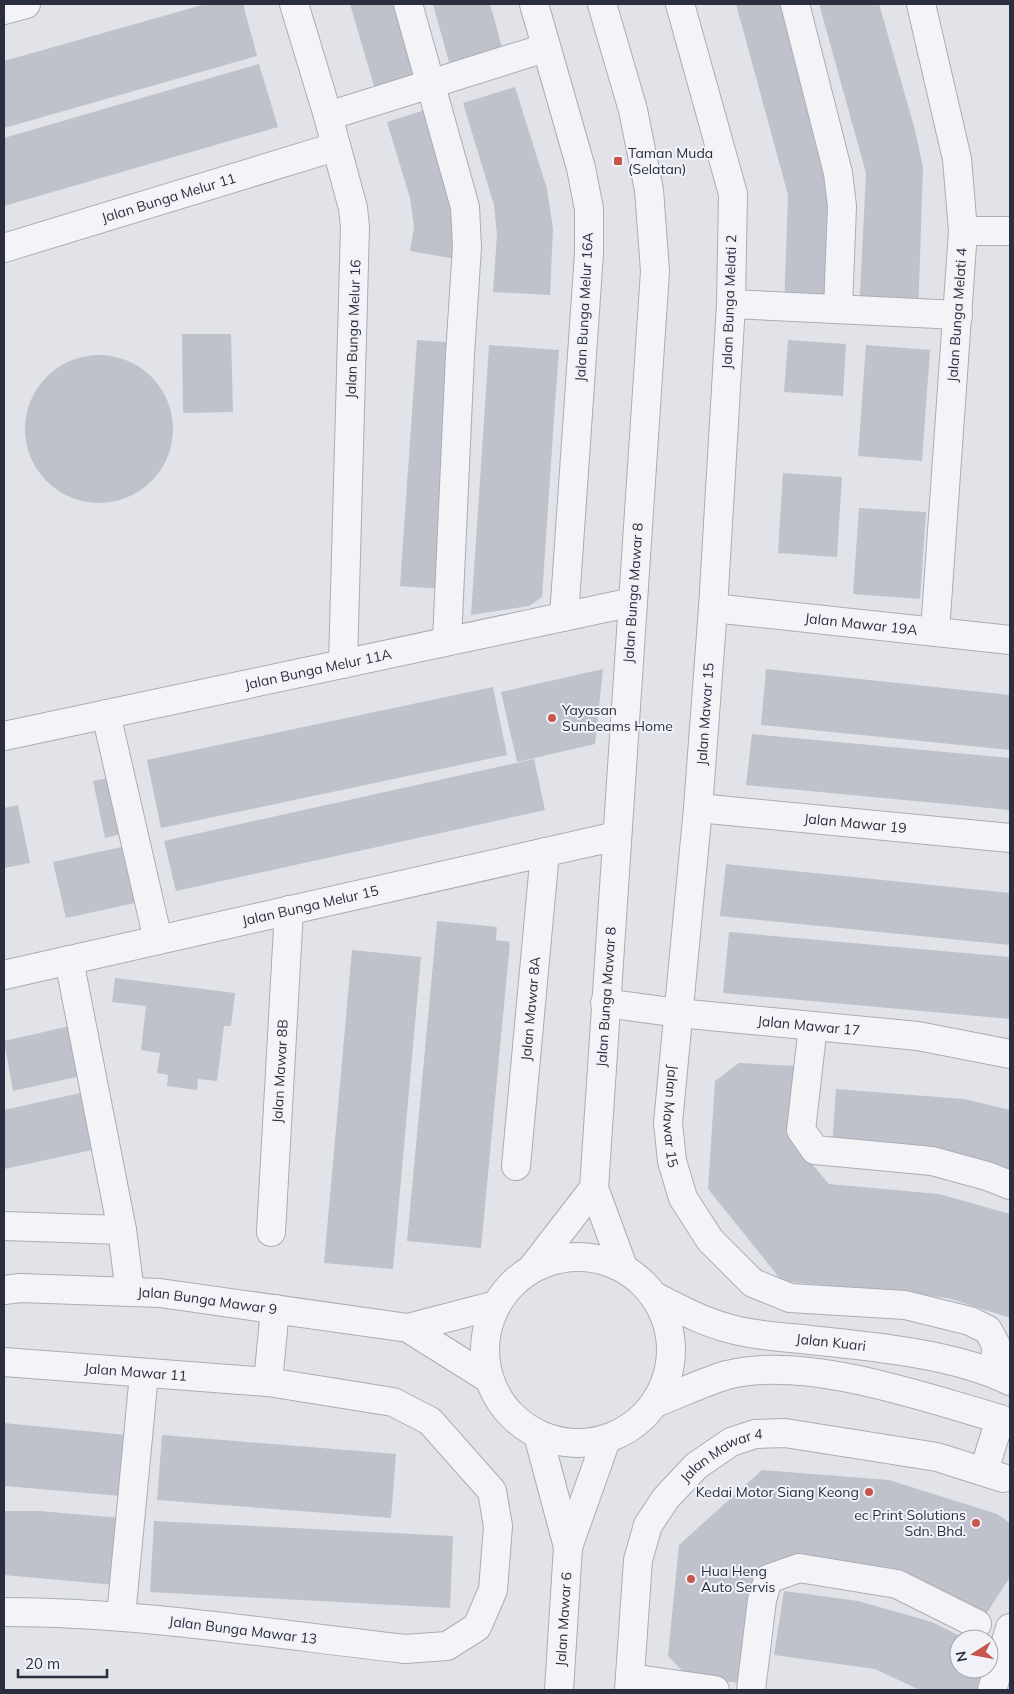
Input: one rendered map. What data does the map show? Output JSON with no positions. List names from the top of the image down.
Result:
{
  "streets": {
    "street": [
      "Jalan Bunga Melur 11",
      "Jalan Bunga Melati 2",
      "Jalan Bunga Melur 16A",
      "Jalan Bunga Melati 4",
      "Jalan Bunga Melur 16",
      "Jalan Bunga Mawar 8",
      "Jalan Mawar 19A",
      "Jalan Bunga Melur 11A",
      "Jalan Mawar 15",
      "Jalan Mawar 19",
      "Jalan Bunga Melur 15",
      "Jalan Mawar 8A",
      "Jalan Mawar 17",
      "Jalan Mawar 8B",
      "Jalan Bunga Mawar 9",
      "Jalan Kuari",
      "Jalan Mawar 11",
      "Jalan Mawar 4",
      "Jalan Mawar 6",
      "Jalan Bunga Mawar 13"
    ]
  },
  "crossings": [
    ["Jalan Bunga Melur 11", "Jalan Bunga Melur 16"],
    ["Jalan Bunga Melati 2", "Jalan Mawar 19A"],
    ["Jalan Bunga Melati 2", "Jalan Mawar 15"],
    ["Jalan Bunga Melur 16A", "Jalan Bunga Melur 11A"],
    ["Jalan Bunga Melati 4", "Jalan Mawar 19A"],
    ["Jalan Bunga Melur 16", "Jalan Bunga Melur 11A"],
    ["Jalan Bunga Mawar 8", "Jalan Bunga Melur 11A"],
    ["Jalan Bunga Mawar 8", "Jalan Bunga Melur 15"],
    ["Jalan Bunga Mawar 8", "Jalan Mawar 17"],
    ["Jalan Mawar 19A", "Jalan Mawar 15"],
    ["Jalan Mawar 15", "Jalan Mawar 19"],
    ["Jalan Mawar 15", "Jalan Mawar 17"],
    ["Jalan Mawar 15", "Jalan Kuari"],
    ["Jalan Bunga Melur 15", "Jalan Mawar 8A"],
    ["Jalan Bunga Melur 15", "Jalan Mawar 8B"],
    ["Jalan Mawar 11", "Jalan Bunga Mawar 13"]
  ],
  "places": {
    "transit": ["Taman Muda (Selatan)"],
    "other": [
      "Yayasan Sunbeams Home",
      "Kedai Motor Siang Keong",
      "ec Print Solutions Sdn. Bhd.",
      "Hua Heng Auto Servis"
    ]
  },
  "scale_bar": "20 m",
  "north": "left"
}
